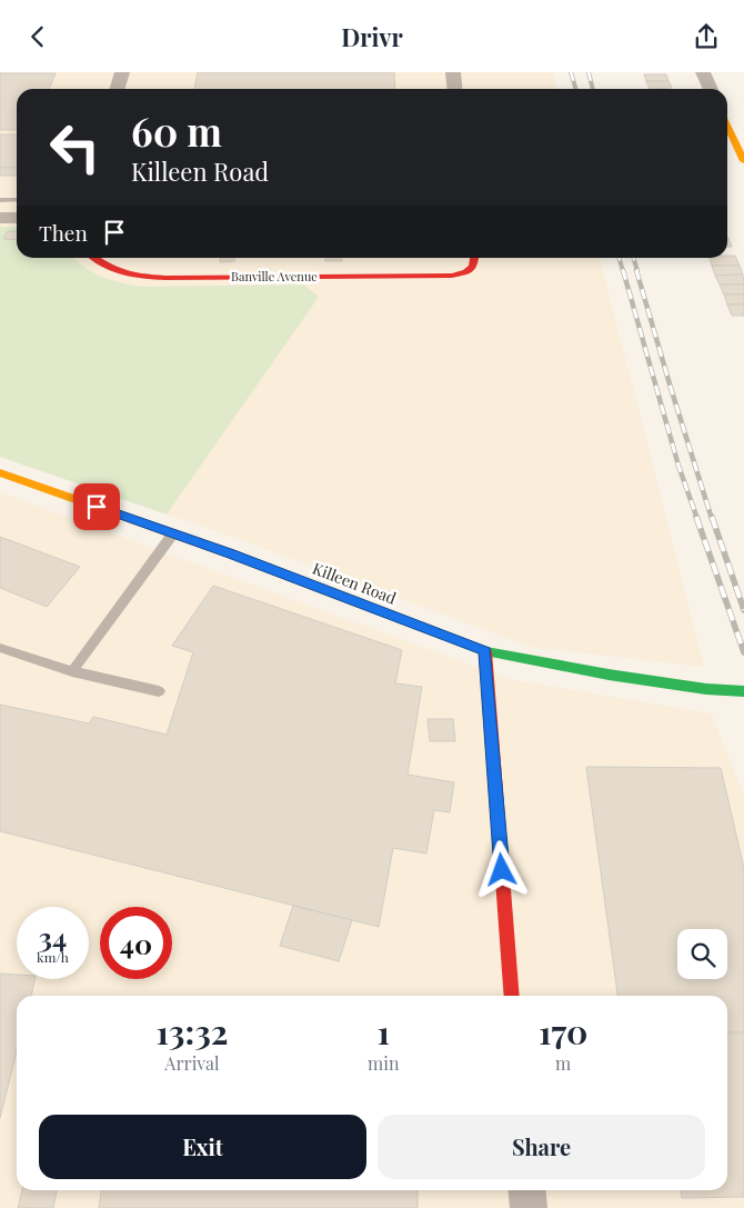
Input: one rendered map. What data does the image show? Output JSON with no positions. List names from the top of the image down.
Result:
{
  "streets": {
    "street": ["Banville Avenue", "Killeen Road"]
  },
  "page": {
    "header": "Drivr",
    "turn": ["60 m", "Killeen Road"],
    "then": "Then",
    "speed": "34 km/h",
    "limit": "40",
    "eta": [
      "13:32",
      "Arrival",
      "1",
      "min",
      "170",
      "m"
    ],
    "buttons": ["Exit", "Share"]
  }
}
